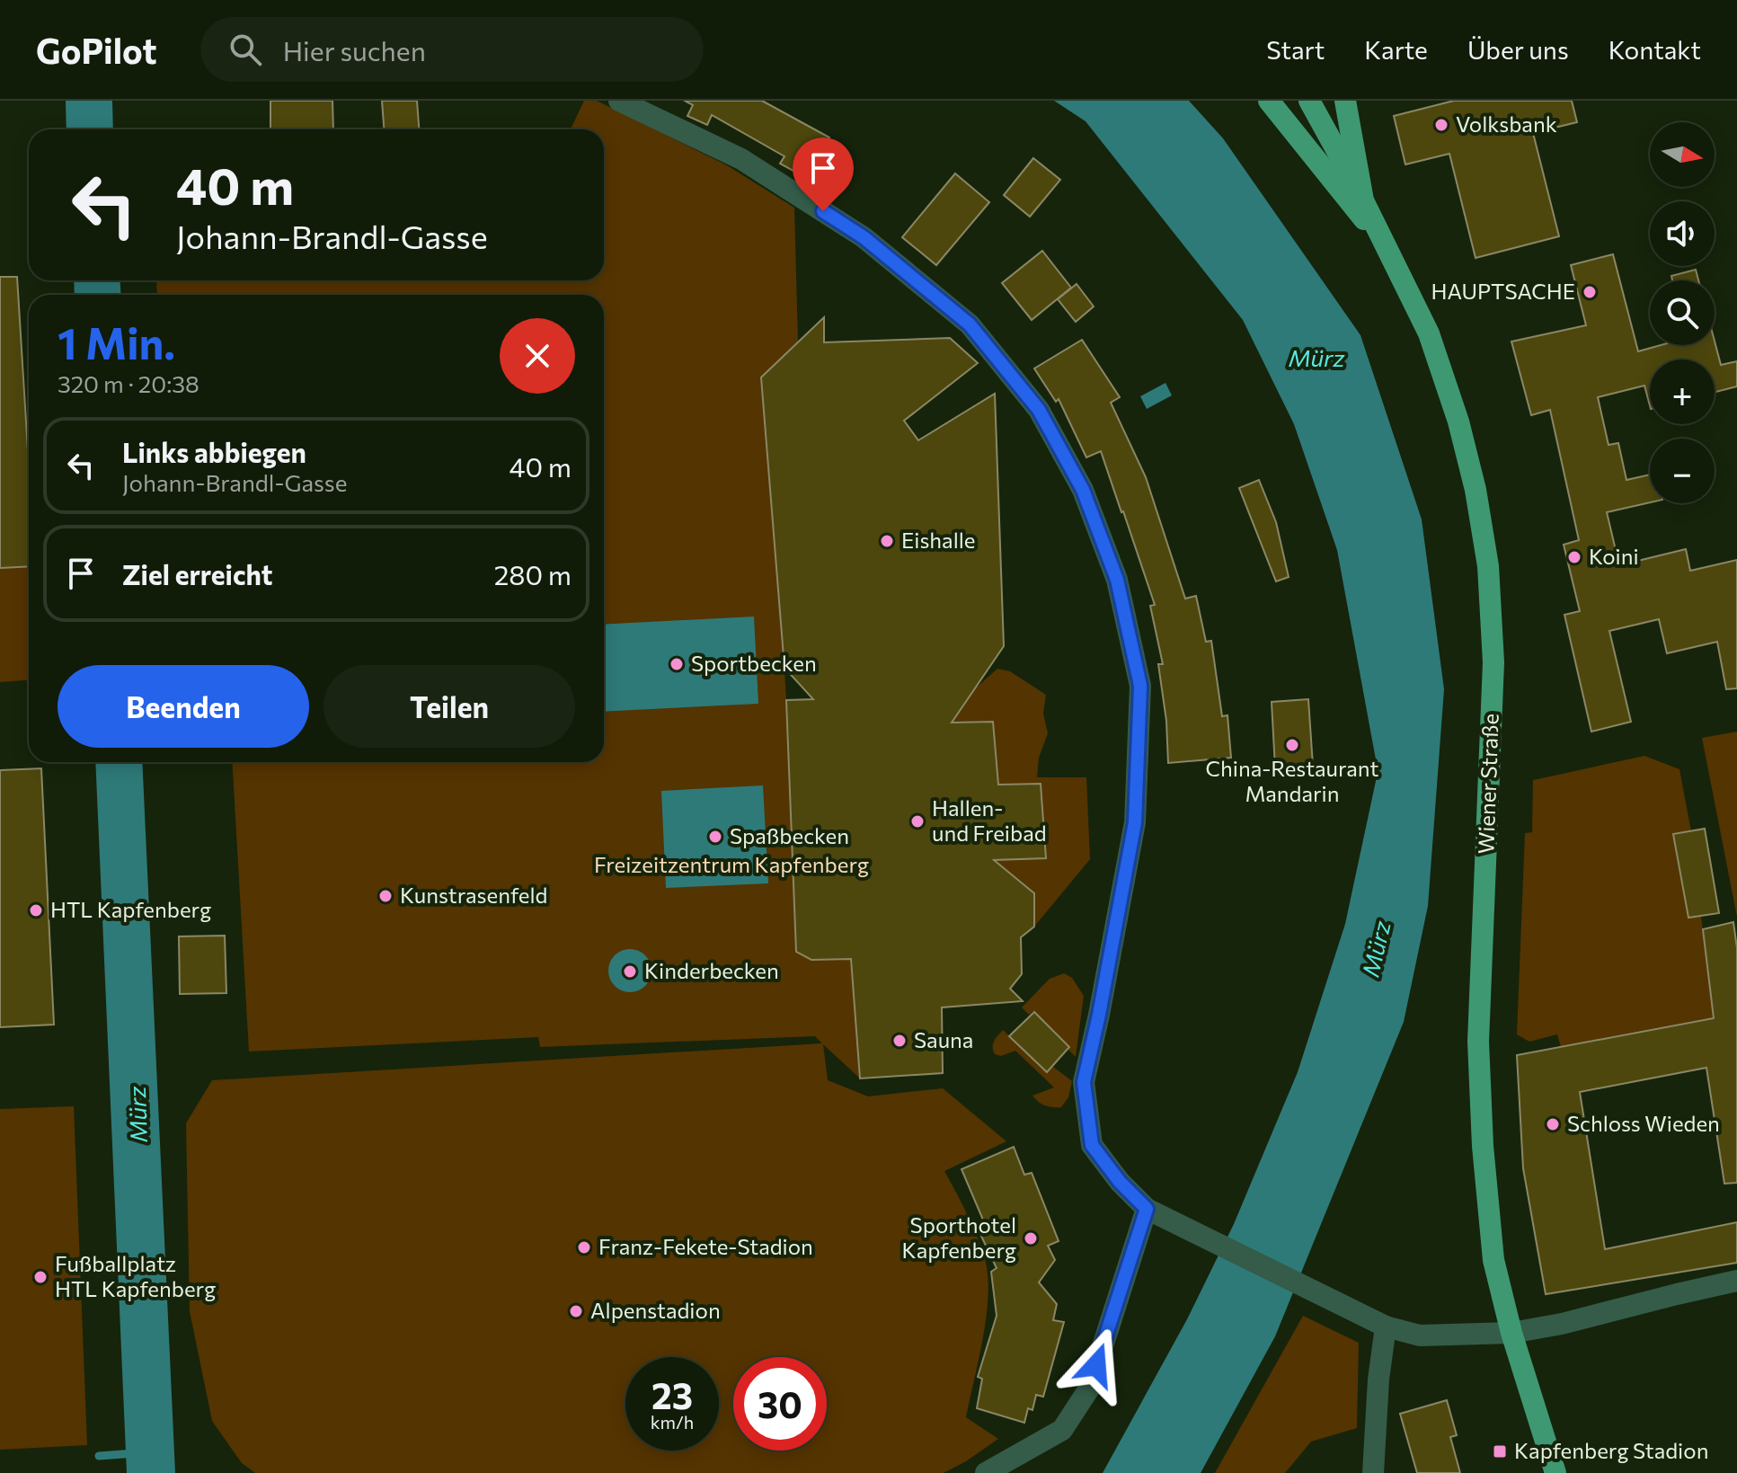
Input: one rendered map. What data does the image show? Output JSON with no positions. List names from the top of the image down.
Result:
{
  "streets": {
    "main road": ["Wiener Straße"]
  },
  "water": ["Mürz"],
  "parks": ["Freizeitzentrum Kapfenberg"],
  "places": {
    "other": [
      "Volksbank",
      "HAUPTSACHE",
      "Eishalle",
      "Koini",
      "Sportbecken",
      "China-Restaurant Mandarin",
      "Hallen- und Freibad",
      "Spaßbecken",
      "Kunstrasenfeld",
      "HTL Kapfenberg",
      "Kinderbecken",
      "Sauna",
      "Schloss Wieden",
      "Sporthotel Kapfenberg",
      "Franz-Fekete-Stadion",
      "Fußballplatz HTL Kapfenberg",
      "Alpenstadion"
    ],
    "transit": ["Kapfenberg Stadion"]
  },
  "north": "right",
  "page": {
    "header": "GoPilot",
    "search": "Hier suchen",
    "nav": [
      "Start",
      "Karte",
      "Über uns",
      "Kontakt"
    ],
    "map_buttons": ["+", "−"],
    "turn": ["40 m", "Johann-Brandl-Gasse"],
    "heading": ["1 Min.", "320 m · 20:38"],
    "list": [
      {
        "name": "Links abbiegen",
        "note": "Johann-Brandl-Gasse",
        "value": "40 m"
      },
      {
        "name": "Ziel erreicht",
        "value": "280 m"
      }
    ],
    "buttons": ["Beenden", "Teilen"],
    "speed": "23 km/h",
    "limit": "30"
  }
}
